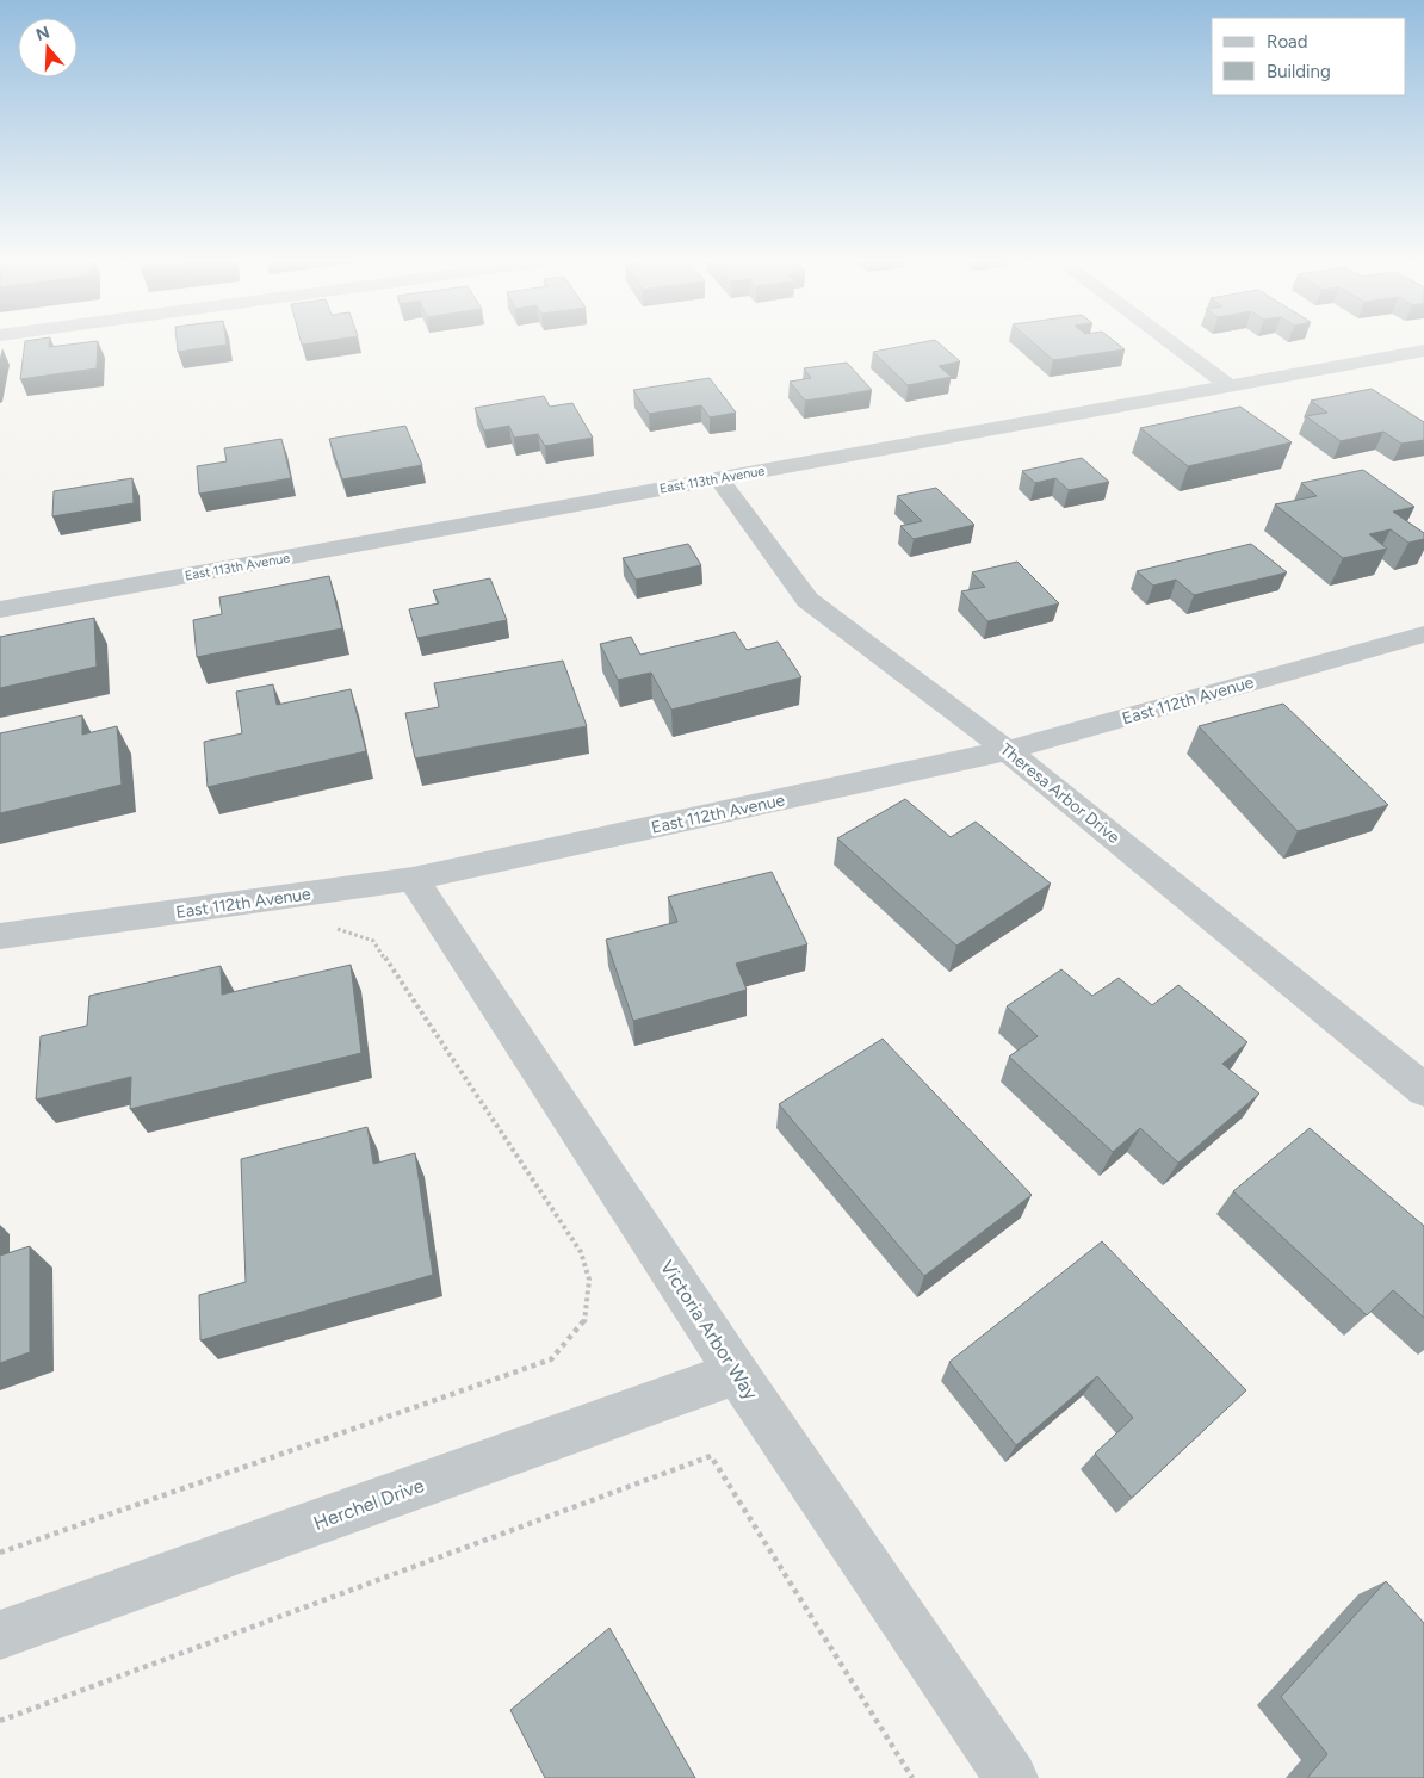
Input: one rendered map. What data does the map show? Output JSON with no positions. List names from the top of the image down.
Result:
{
  "streets": {
    "street": [
      "East 113th Avenue",
      "East 112th Avenue",
      "Theresa Arbor Drive",
      "Victoria Arbor Way",
      "Herchel Drive"
    ]
  },
  "crossings": [
    ["East 113th Avenue", "Theresa Arbor Drive"],
    ["East 112th Avenue", "Theresa Arbor Drive"],
    ["East 112th Avenue", "Victoria Arbor Way"],
    ["Victoria Arbor Way", "Herchel Drive"]
  ],
  "legend": ["Road", "Building"],
  "north": "top"
}
